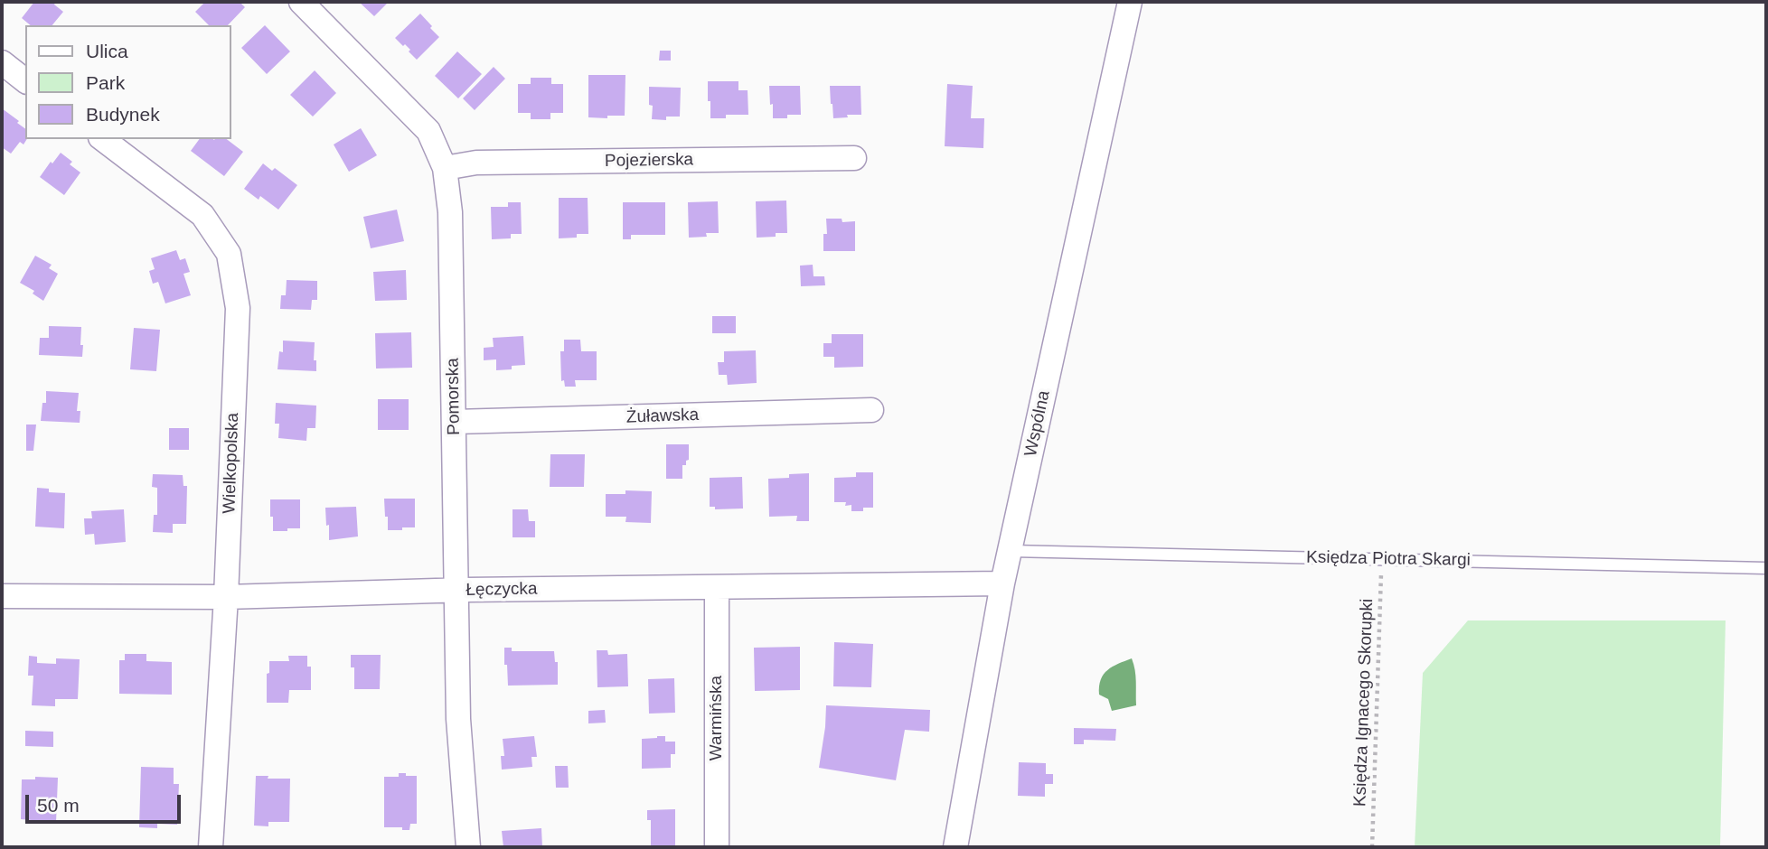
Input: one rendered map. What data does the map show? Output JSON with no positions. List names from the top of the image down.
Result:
{
  "streets": {
    "street": [
      "Pojezierska",
      "Pomorska",
      "Żuławska",
      "Wspólna",
      "Wielkopolska",
      "Łęczycka",
      "Warmińska"
    ],
    "lane": ["Księdza Piotra Skargi"],
    "path": ["Księdza Ignacego Skorupki"]
  },
  "crossings": [
    ["Pojezierska", "Pomorska"],
    ["Pomorska", "Żuławska"],
    ["Pomorska", "Łęczycka"],
    ["Wspólna", "Księdza Piotra Skargi"],
    ["Wspólna", "Łęczycka"],
    ["Wielkopolska", "Łęczycka"],
    ["Księdza Piotra Skargi", "Księdza Ignacego Skorupki"],
    ["Łęczycka", "Warmińska"]
  ],
  "legend": ["Ulica", "Park", "Budynek"],
  "scale_bar": "50 m"
}
